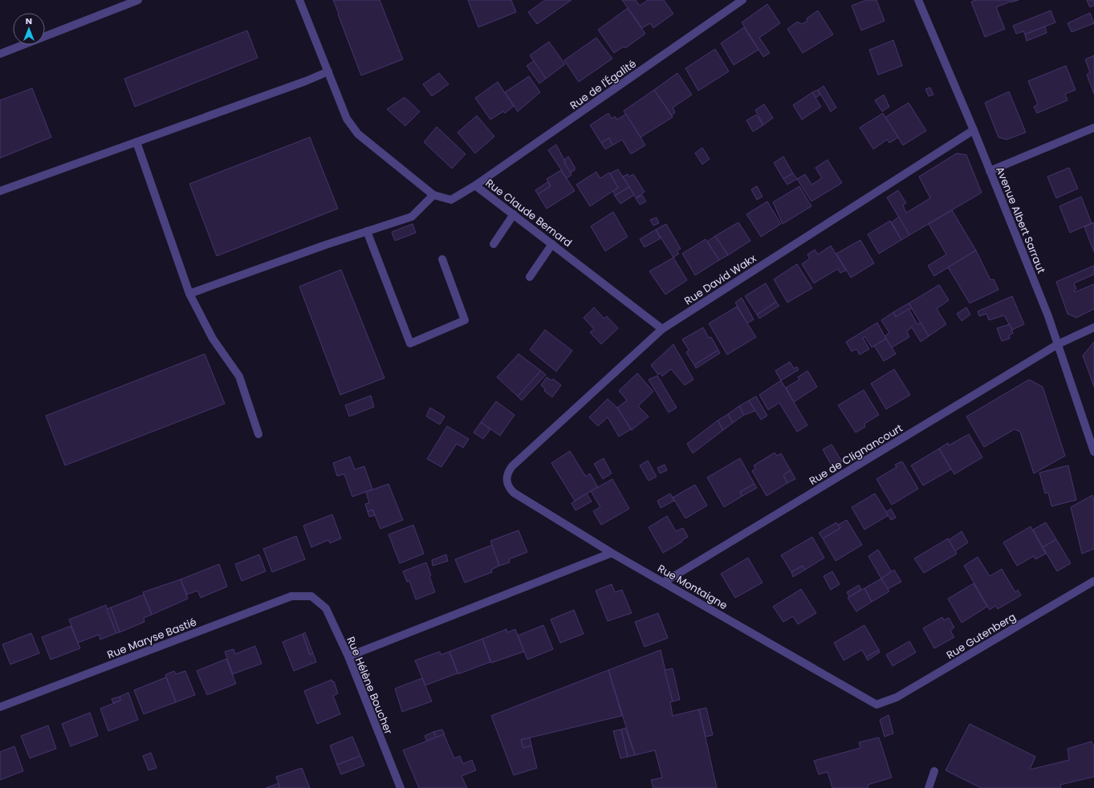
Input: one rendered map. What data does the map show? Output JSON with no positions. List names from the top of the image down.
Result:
{
  "streets": {
    "street": [
      "Rue de l'Égalité",
      "Rue Claude Bernard",
      "Avenue Albert Sarraut",
      "Rue David Wakx",
      "Rue de Clignancourt",
      "Rue Montaigne",
      "Rue Gutenberg",
      "Rue Maryse Bastié",
      "Rue Hélène Boucher"
    ]
  },
  "crossings": [
    ["Rue de l'Égalité", "Rue Claude Bernard"],
    ["Rue Claude Bernard", "Rue David Wakx"],
    ["Avenue Albert Sarraut", "Rue David Wakx"],
    ["Avenue Albert Sarraut", "Rue de Clignancourt"],
    ["Rue David Wakx", "Rue Montaigne"],
    ["Rue de Clignancourt", "Rue Montaigne"],
    ["Rue Montaigne", "Rue Gutenberg"],
    ["Rue Maryse Bastié", "Rue Hélène Boucher"]
  ],
  "north": "top"
}
